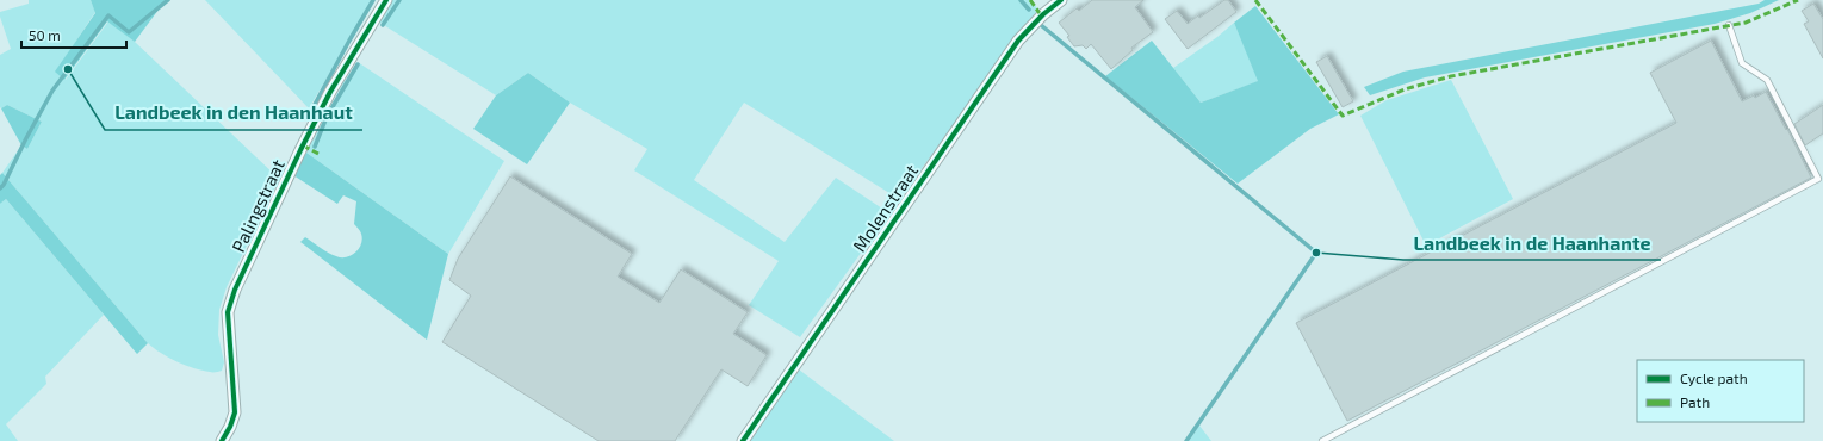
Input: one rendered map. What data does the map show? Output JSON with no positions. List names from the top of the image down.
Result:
{
  "streets": {
    "street": ["Palingstraat", "Molenstraat"]
  },
  "places": ["Landbeek in den Haanhaut", "Landbeek in de Haanhante"],
  "legend": ["Cycle path", "Path"],
  "scale_bar": "50 m"
}
